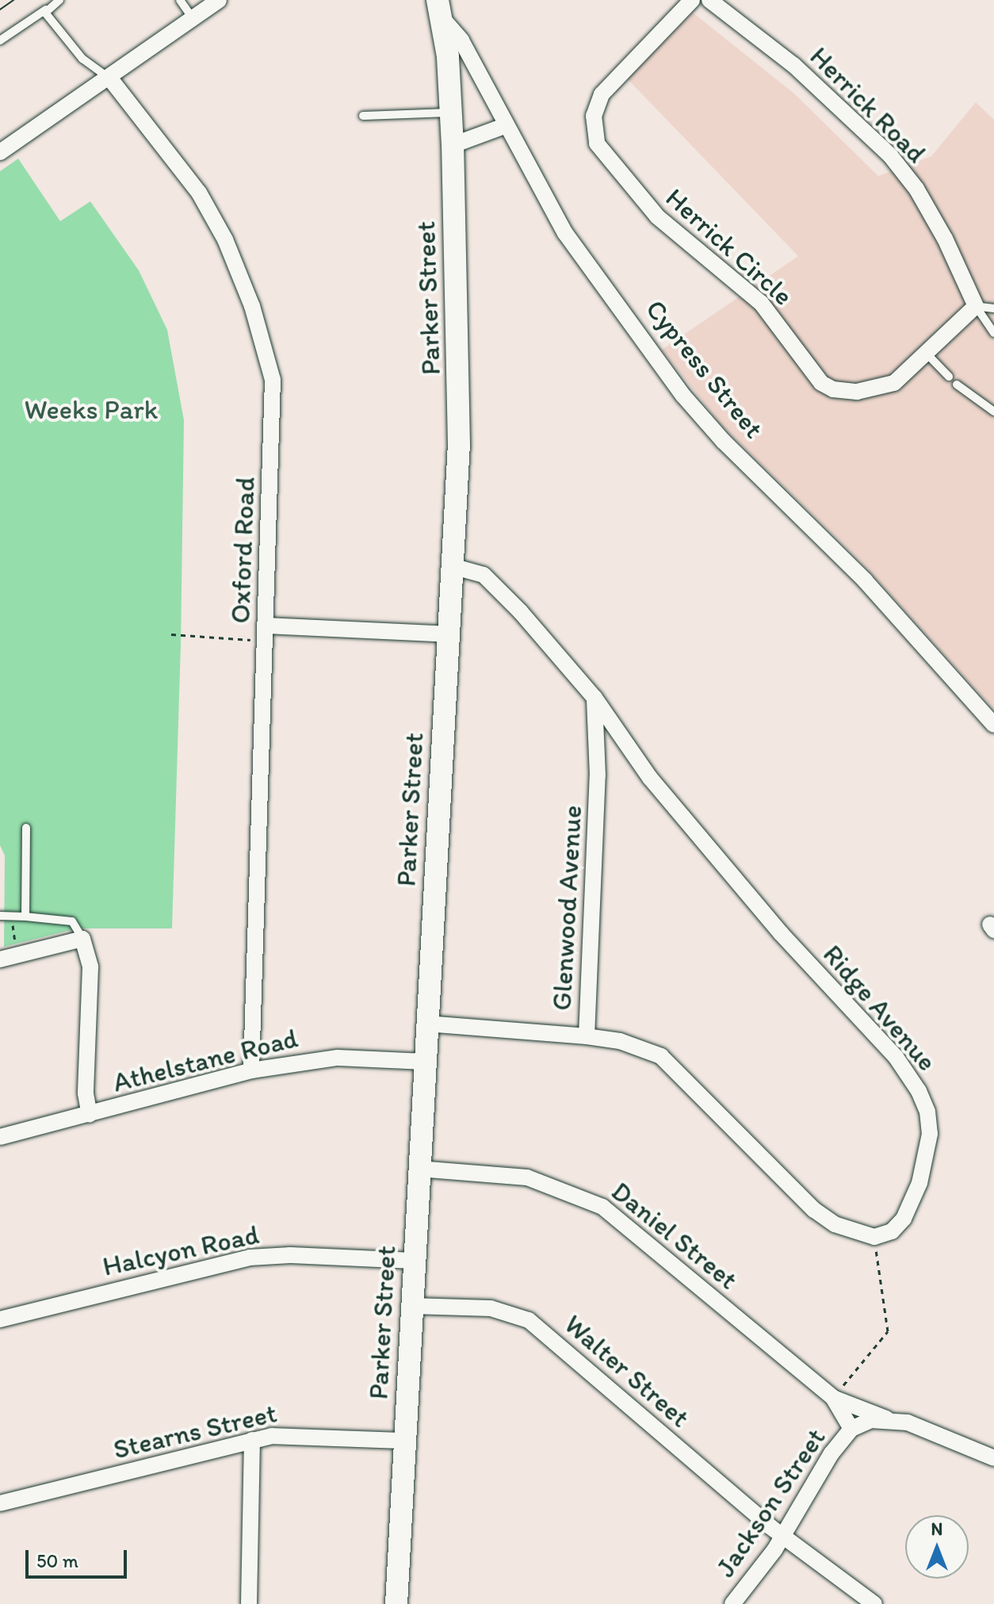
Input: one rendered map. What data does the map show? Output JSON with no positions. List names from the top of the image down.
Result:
{
  "streets": {
    "main road": ["Parker Street"],
    "street": [
      "Herrick Road",
      "Herrick Circle",
      "Cypress Street",
      "Oxford Road",
      "Glenwood Avenue",
      "Ridge Avenue",
      "Athelstane Road",
      "Daniel Street",
      "Halcyon Road",
      "Walter Street",
      "Stearns Street",
      "Jackson Street"
    ]
  },
  "crossings": [
    ["Herrick Road", "Herrick Circle"],
    ["Parker Street", "Cypress Street"],
    ["Parker Street", "Glenwood Avenue"],
    ["Parker Street", "Ridge Avenue"],
    ["Parker Street", "Athelstane Road"],
    ["Parker Street", "Daniel Street"],
    ["Parker Street", "Halcyon Road"],
    ["Parker Street", "Walter Street"],
    ["Parker Street", "Stearns Street"],
    ["Oxford Road", "Athelstane Road"],
    ["Glenwood Avenue", "Ridge Avenue"],
    ["Daniel Street", "Jackson Street"],
    ["Walter Street", "Jackson Street"]
  ],
  "parks": ["Weeks Park"],
  "scale_bar": "50 m",
  "north": "top"
}
